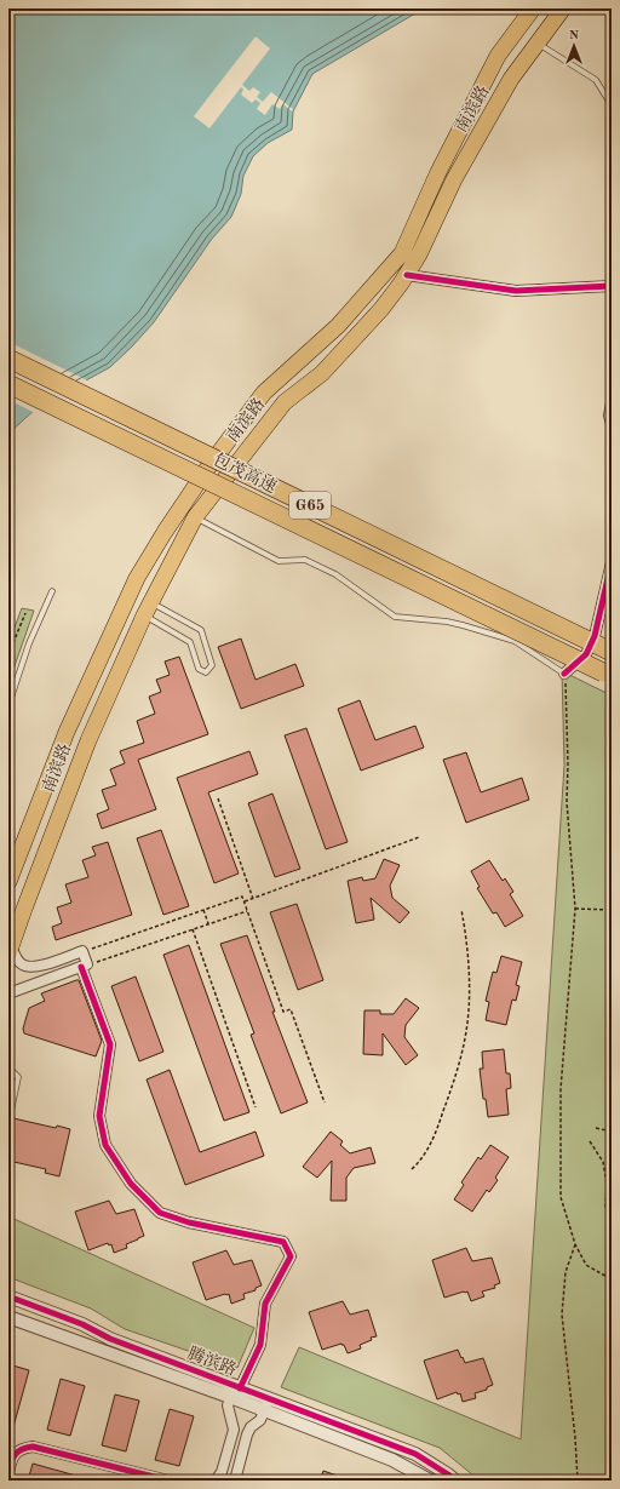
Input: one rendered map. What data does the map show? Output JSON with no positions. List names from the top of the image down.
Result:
{
  "streets": {
    "highway": ["包茂高速", "G65"],
    "main road": ["南滨路"],
    "street": ["腾滨路"]
  },
  "north": "top"
}
